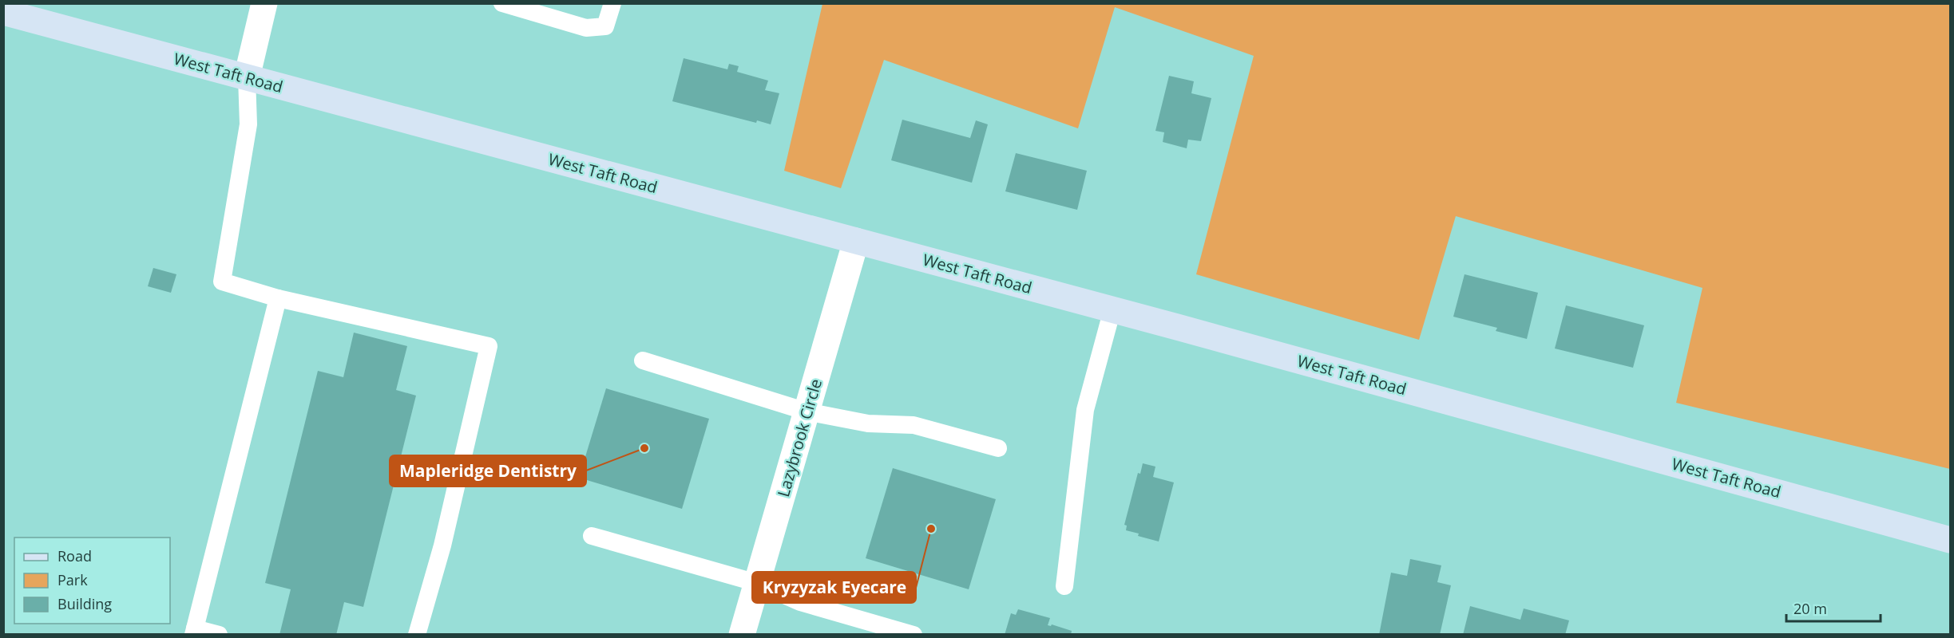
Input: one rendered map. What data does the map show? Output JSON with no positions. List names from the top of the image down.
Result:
{
  "streets": {
    "main road": ["West Taft Road"],
    "street": ["Lazybrook Circle"]
  },
  "crossings": [
    ["West Taft Road", "Lazybrook Circle"]
  ],
  "places": ["Mapleridge Dentistry", "Kryzyzak Eyecare"],
  "legend": ["Road", "Park", "Building"],
  "scale_bar": "20 m"
}
